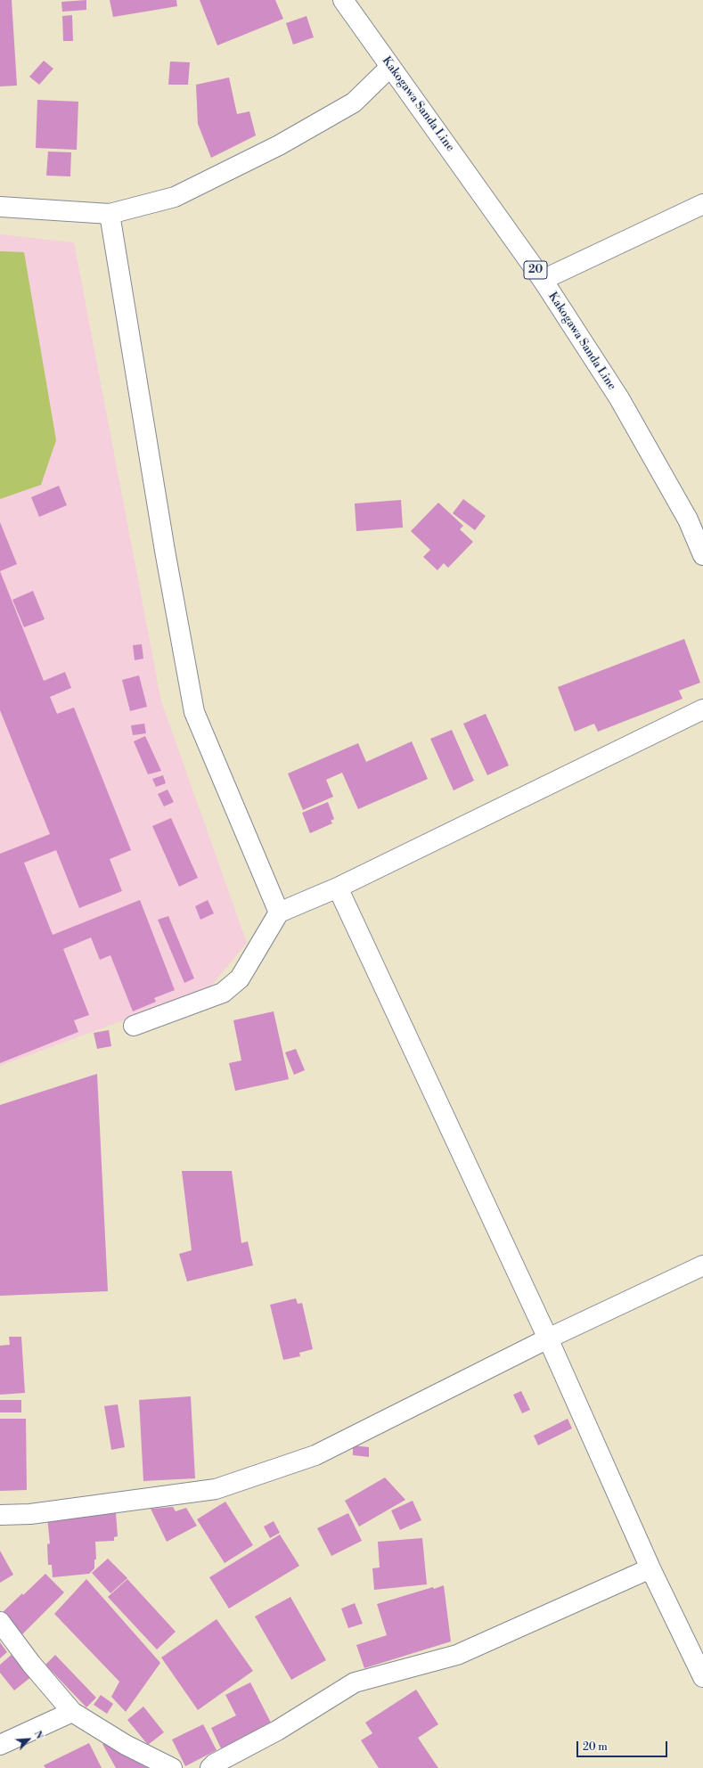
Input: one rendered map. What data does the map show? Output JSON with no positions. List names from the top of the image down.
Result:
{
  "streets": {
    "street": ["Kakogawa Sanda Line", "20"]
  },
  "scale_bar": "20 m",
  "north": "top right"
}
